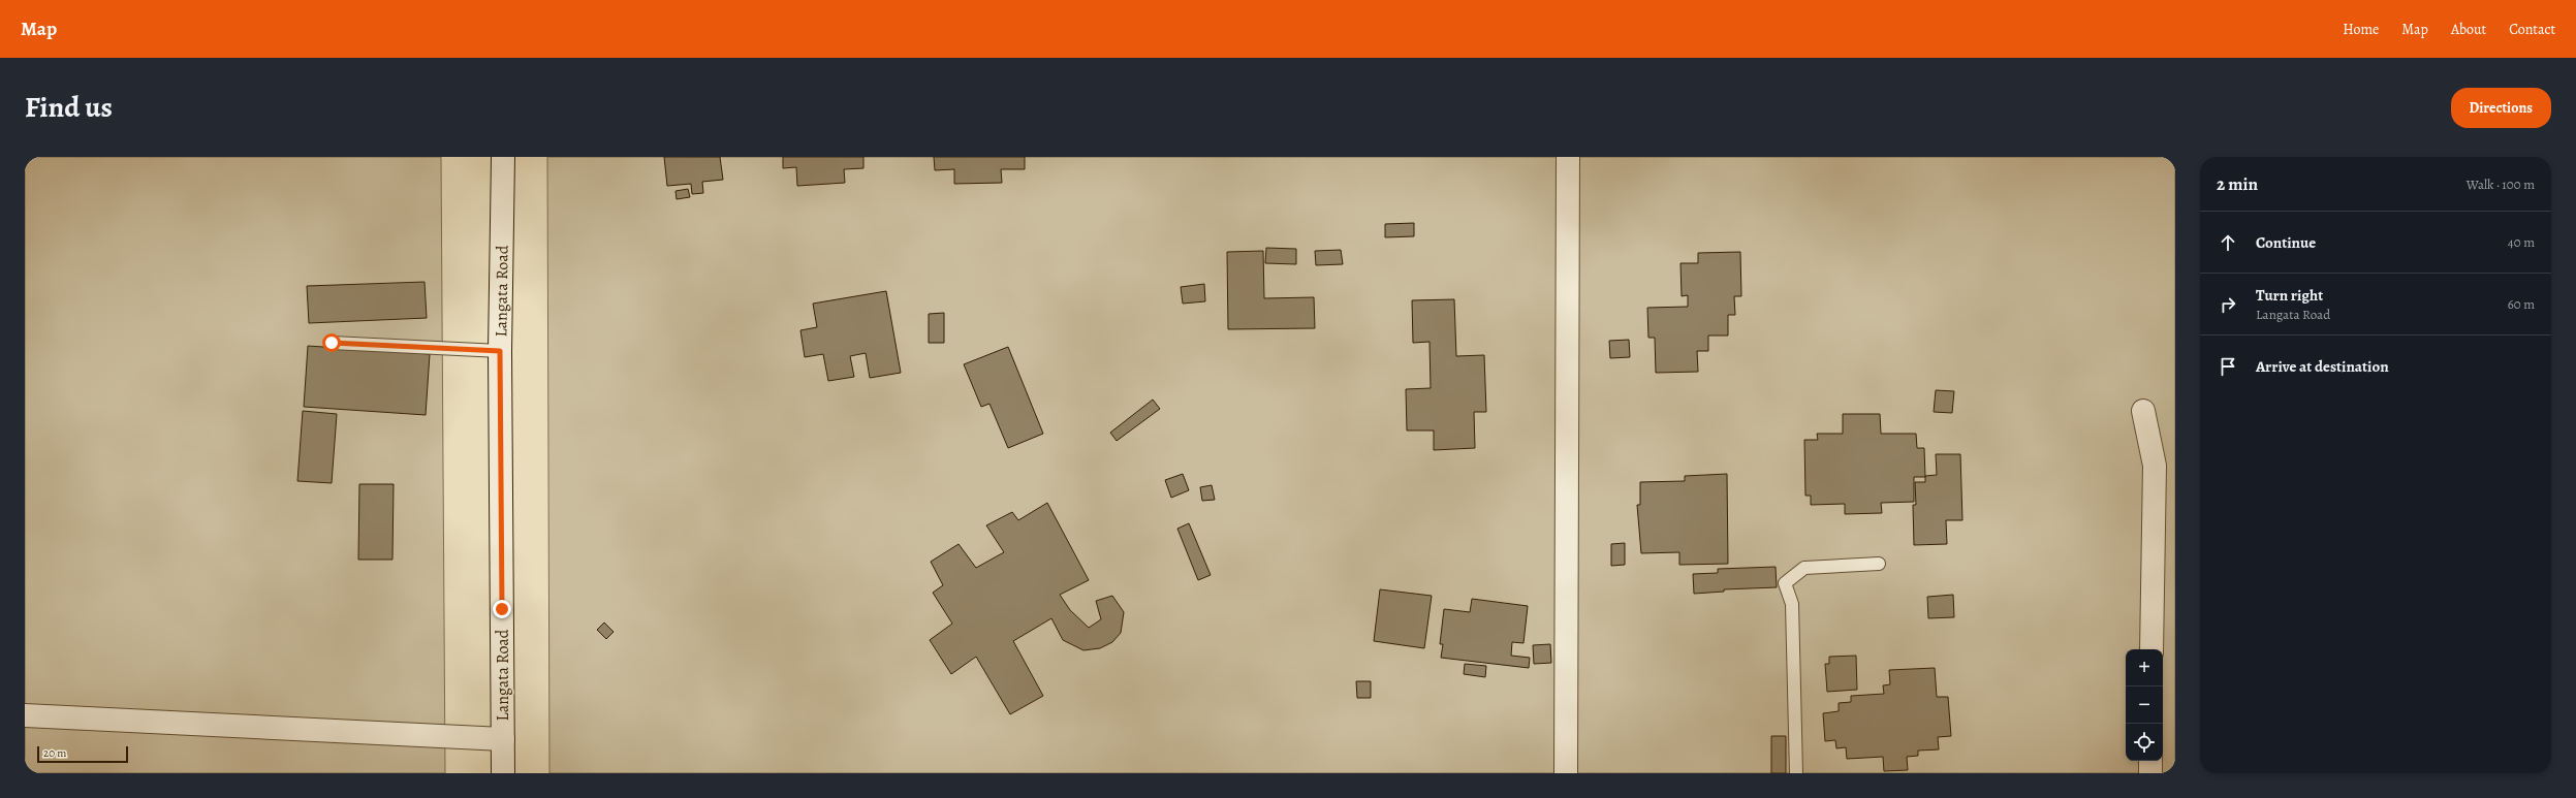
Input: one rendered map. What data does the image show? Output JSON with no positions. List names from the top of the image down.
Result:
{
  "streets": {
    "street": ["Langata Road"]
  },
  "scale_bar": "20 m",
  "page": {
    "header": "Map",
    "nav": [
      "Home",
      "Map",
      "About",
      "Contact"
    ],
    "title": "Find us",
    "buttons": "Directions",
    "heading": ["2 min", "Walk · 100 m"],
    "list": [
      ["Continue", "40 m"],
      ["Turn right", "Langata Road", "60 m"],
      "Arrive at destination"
    ],
    "map_buttons": ["+", "−"],
    "scale": "20 m"
  }
}
